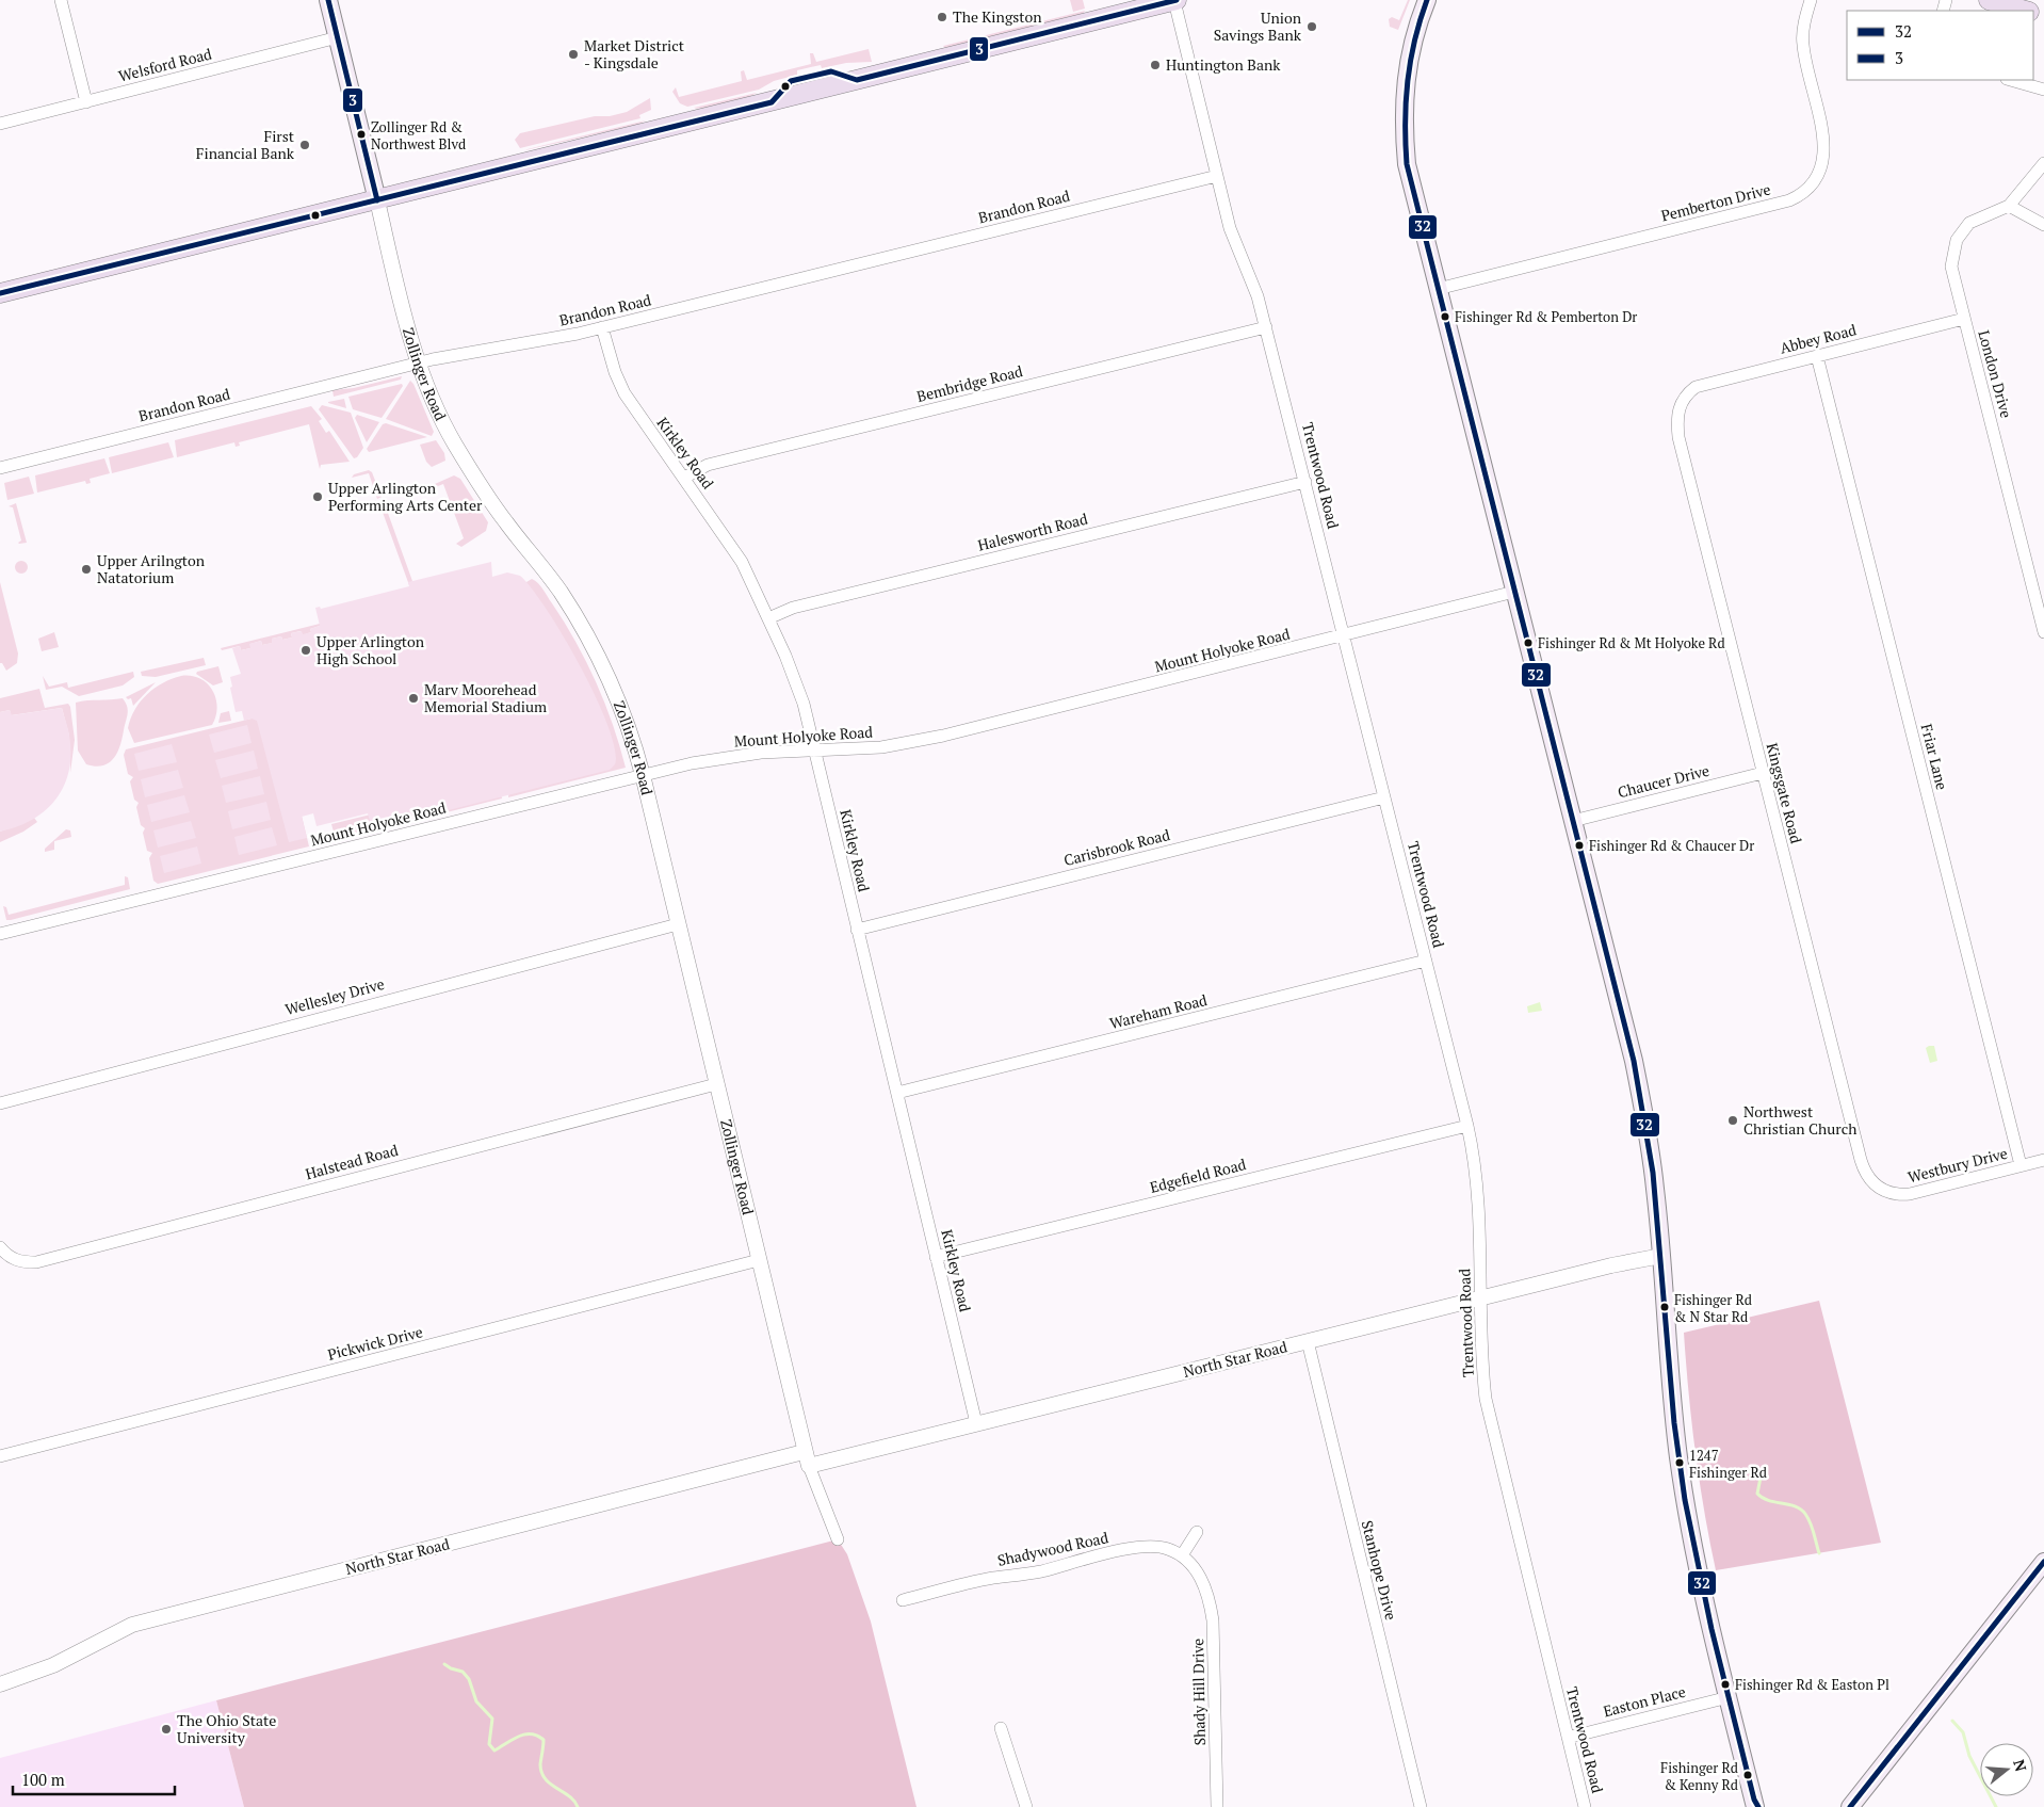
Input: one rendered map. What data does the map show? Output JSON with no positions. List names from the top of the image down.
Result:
{
  "streets": {
    "main road": ["Zollinger Road"],
    "street": [
      "Welsford Road",
      "Pemberton Drive",
      "Brandon Road",
      "Abbey Road",
      "London Drive",
      "Bembridge Road",
      "Kirkley Road",
      "Trentwood Road",
      "Halesworth Road",
      "Mount Holyoke Road",
      "Friar Lane",
      "Chaucer Drive",
      "Kingsgate Road",
      "Carisbrook Road",
      "Wellesley Drive",
      "Wareham Road",
      "Halstead Road",
      "Westbury Drive",
      "Edgefield Road",
      "Pickwick Drive",
      "North Star Road",
      "Shadywood Road",
      "Stanhope Drive",
      "Shady Hill Drive",
      "Easton Place"
    ]
  },
  "crossings": [
    ["Welsford Road", "Zollinger Road"],
    ["Brandon Road", "Zollinger Road"],
    ["Brandon Road", "Kirkley Road"],
    ["Brandon Road", "Trentwood Road"],
    ["Abbey Road", "London Drive"],
    ["Abbey Road", "Friar Lane"],
    ["Abbey Road", "Kingsgate Road"],
    ["Zollinger Road", "Mount Holyoke Road"],
    ["Zollinger Road", "Wellesley Drive"],
    ["Zollinger Road", "Halstead Road"],
    ["Zollinger Road", "Pickwick Drive"],
    ["Zollinger Road", "North Star Road"],
    ["Bembridge Road", "Kirkley Road"],
    ["Bembridge Road", "Trentwood Road"],
    ["Kirkley Road", "Halesworth Road"],
    ["Kirkley Road", "Mount Holyoke Road"],
    ["Kirkley Road", "Carisbrook Road"],
    ["Kirkley Road", "Wareham Road"],
    ["Kirkley Road", "Edgefield Road"],
    ["Kirkley Road", "North Star Road"],
    ["Trentwood Road", "Halesworth Road"],
    ["Trentwood Road", "Mount Holyoke Road"],
    ["Trentwood Road", "Carisbrook Road"],
    ["Trentwood Road", "Wareham Road"],
    ["Trentwood Road", "Edgefield Road"],
    ["Trentwood Road", "North Star Road"],
    ["Trentwood Road", "Easton Place"],
    ["Friar Lane", "Westbury Drive"],
    ["Chaucer Drive", "Kingsgate Road"],
    ["Kingsgate Road", "Westbury Drive"],
    ["North Star Road", "Stanhope Drive"],
    ["Shadywood Road", "Shady Hill Drive"]
  ],
  "places": [
    "The Kingston",
    "Union Savings Bank",
    "Market District - Kingsdale",
    "Huntington Bank",
    "Zollinger Rd & Northwest Blvd",
    "First Financial Bank",
    "Fishinger Rd & Pemberton Dr",
    "Upper Arlington Performing Arts Center",
    "Upper Arilngton Natatorium",
    "Fishinger Rd & Mt Holyoke Rd",
    "Upper Arlington High School",
    "Marv Moorehead Memorial Stadium",
    "Fishinger Rd & Chaucer Dr",
    "Northwest Christian Church",
    "Fishinger Rd & N Star Rd",
    "1247 Fishinger Rd",
    "Fishinger Rd & Easton Pl",
    "The Ohio State University",
    "Fishinger Rd & Kenny Rd"
  ],
  "lines": ["transit line 32", "transit line 3"],
  "legend": ["32", "3"],
  "scale_bar": "100 m",
  "north": "right"
}
